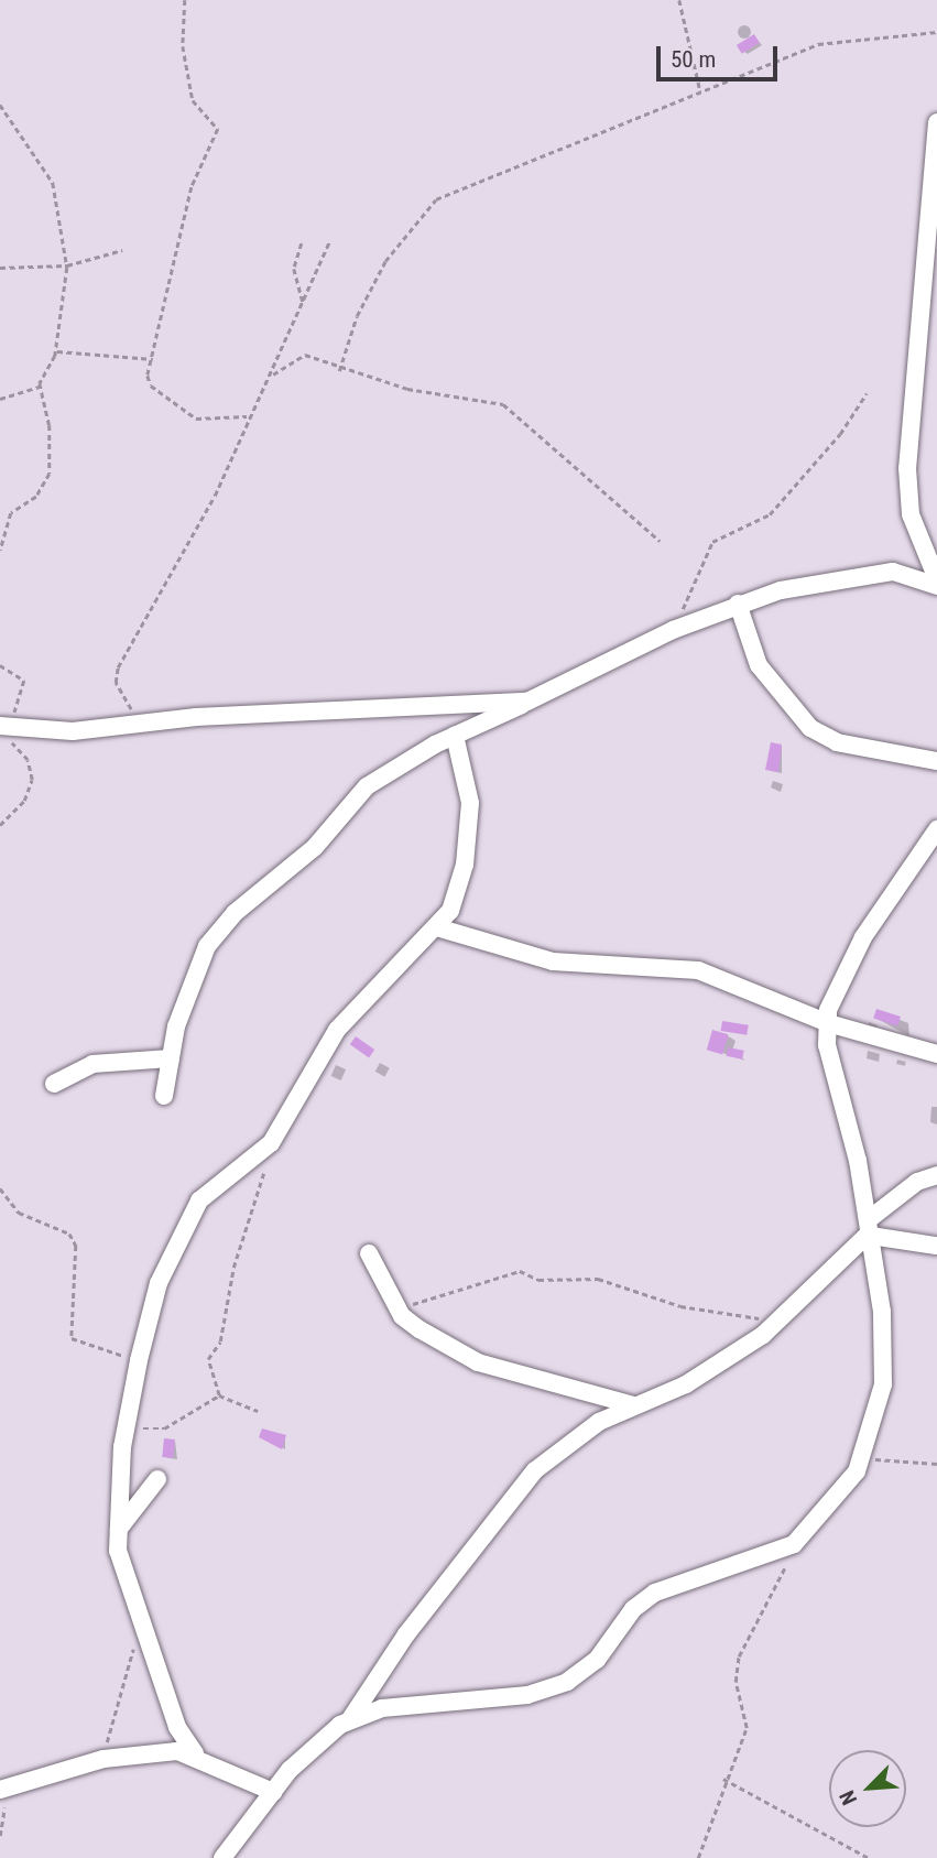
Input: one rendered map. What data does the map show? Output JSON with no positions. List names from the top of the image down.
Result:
{
  "scale_bar": "50 m",
  "north": "bottom left"
}
